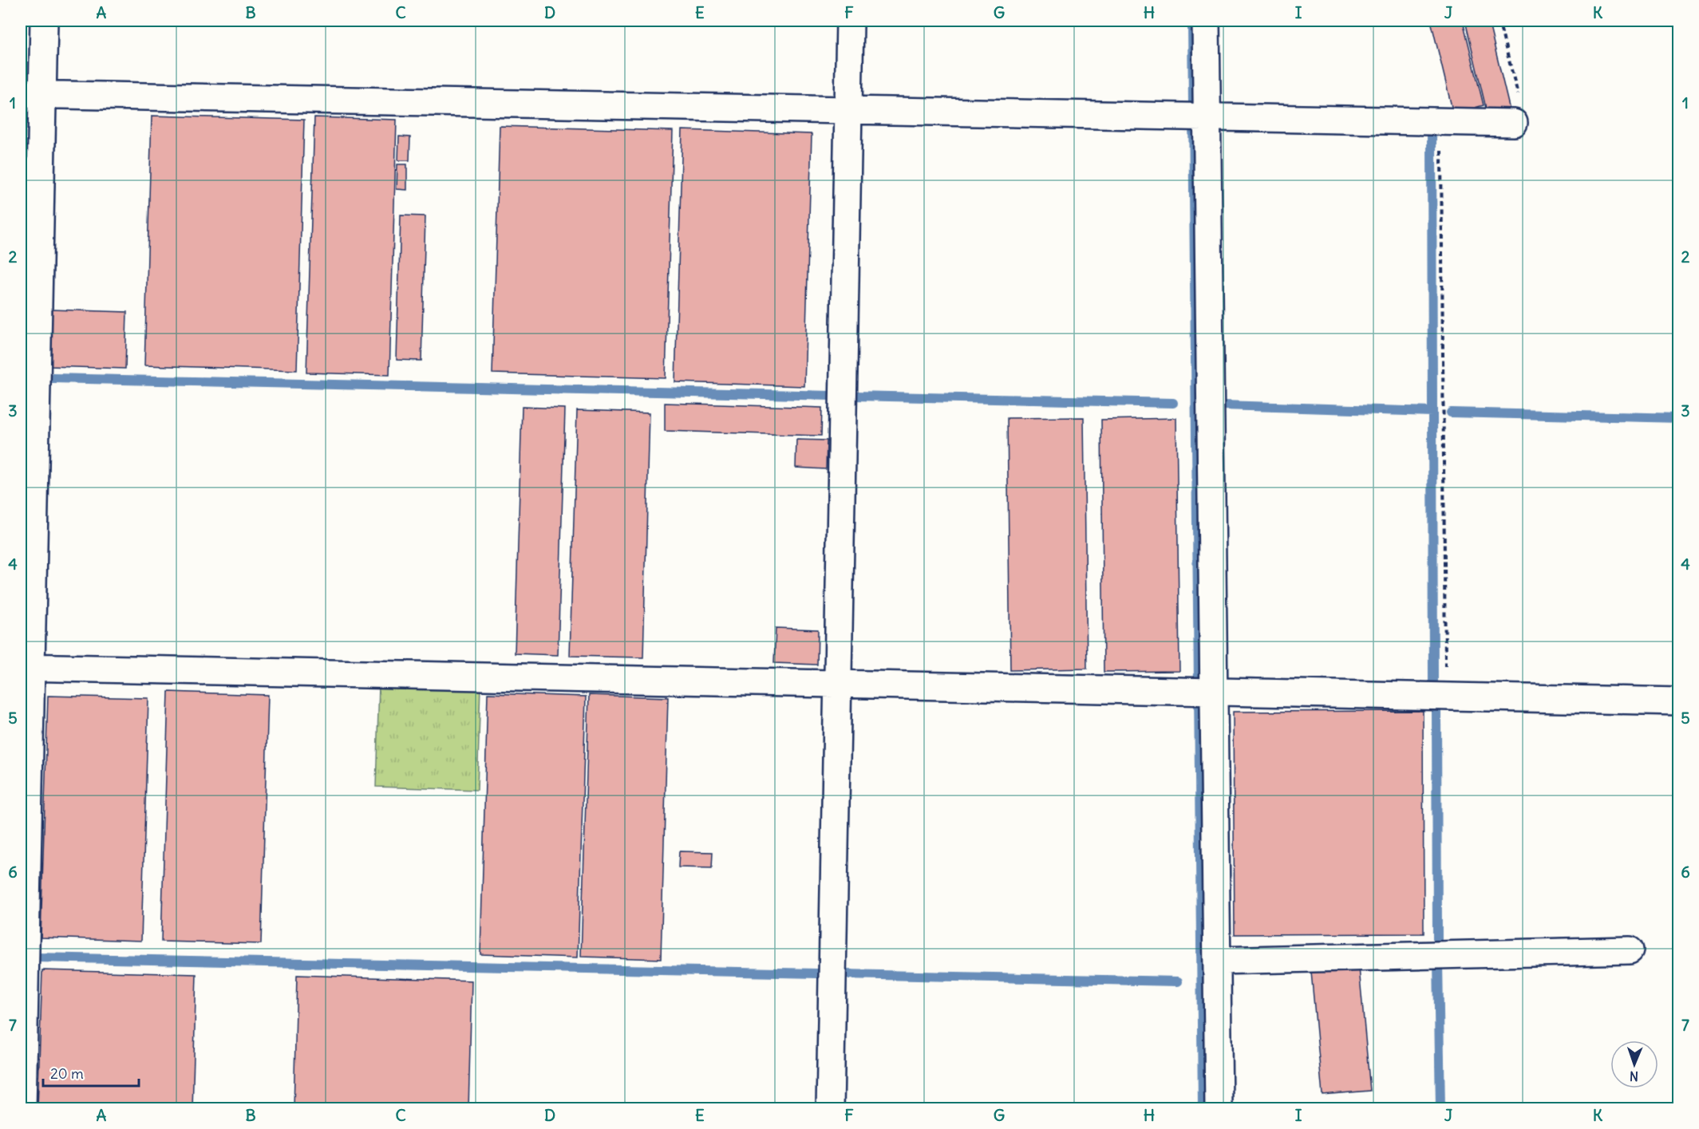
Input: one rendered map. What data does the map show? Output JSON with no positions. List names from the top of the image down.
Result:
{
  "scale_bar": "20 m",
  "north": "bottom",
  "grid": {
    "columns": [
      "A",
      "B",
      "C",
      "D",
      "E",
      "F",
      "G",
      "H",
      "I",
      "J",
      "K"
    ],
    "rows": [
      "1",
      "2",
      "3",
      "4",
      "5",
      "6",
      "7"
    ]
  }
}
